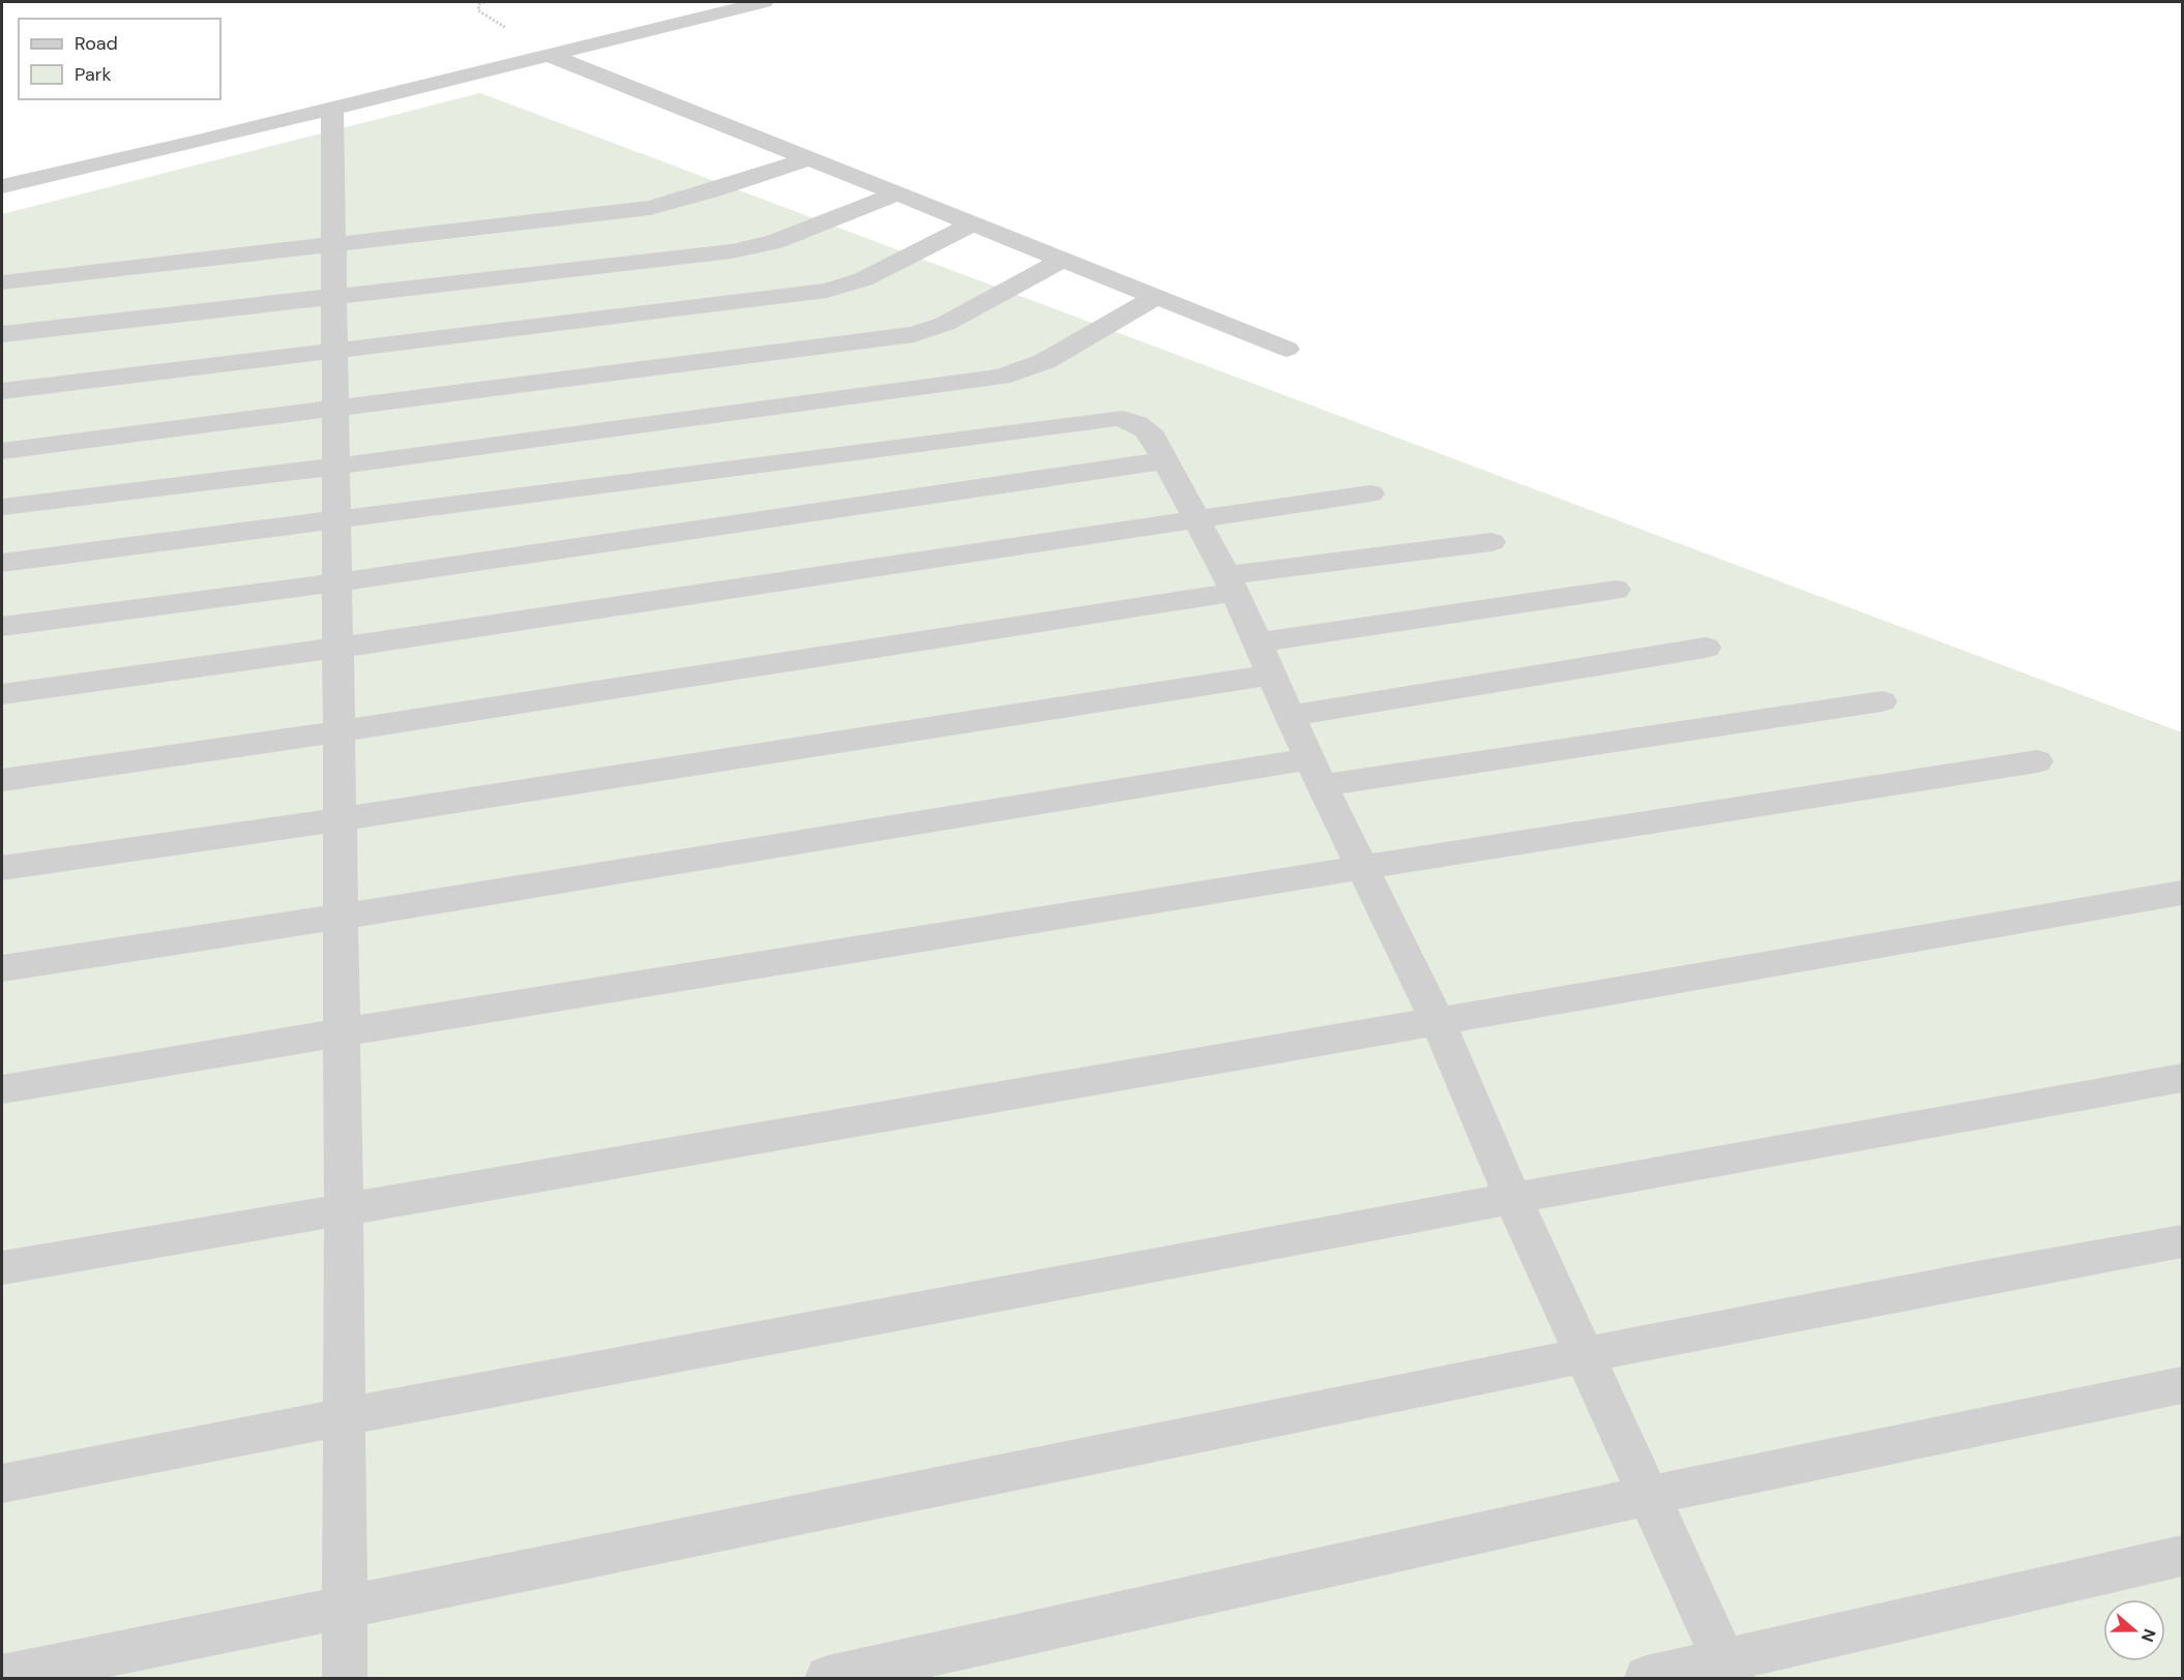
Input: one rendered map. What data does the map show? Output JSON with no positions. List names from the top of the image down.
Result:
{
  "legend": ["Road", "Park"],
  "north": "right"
}
